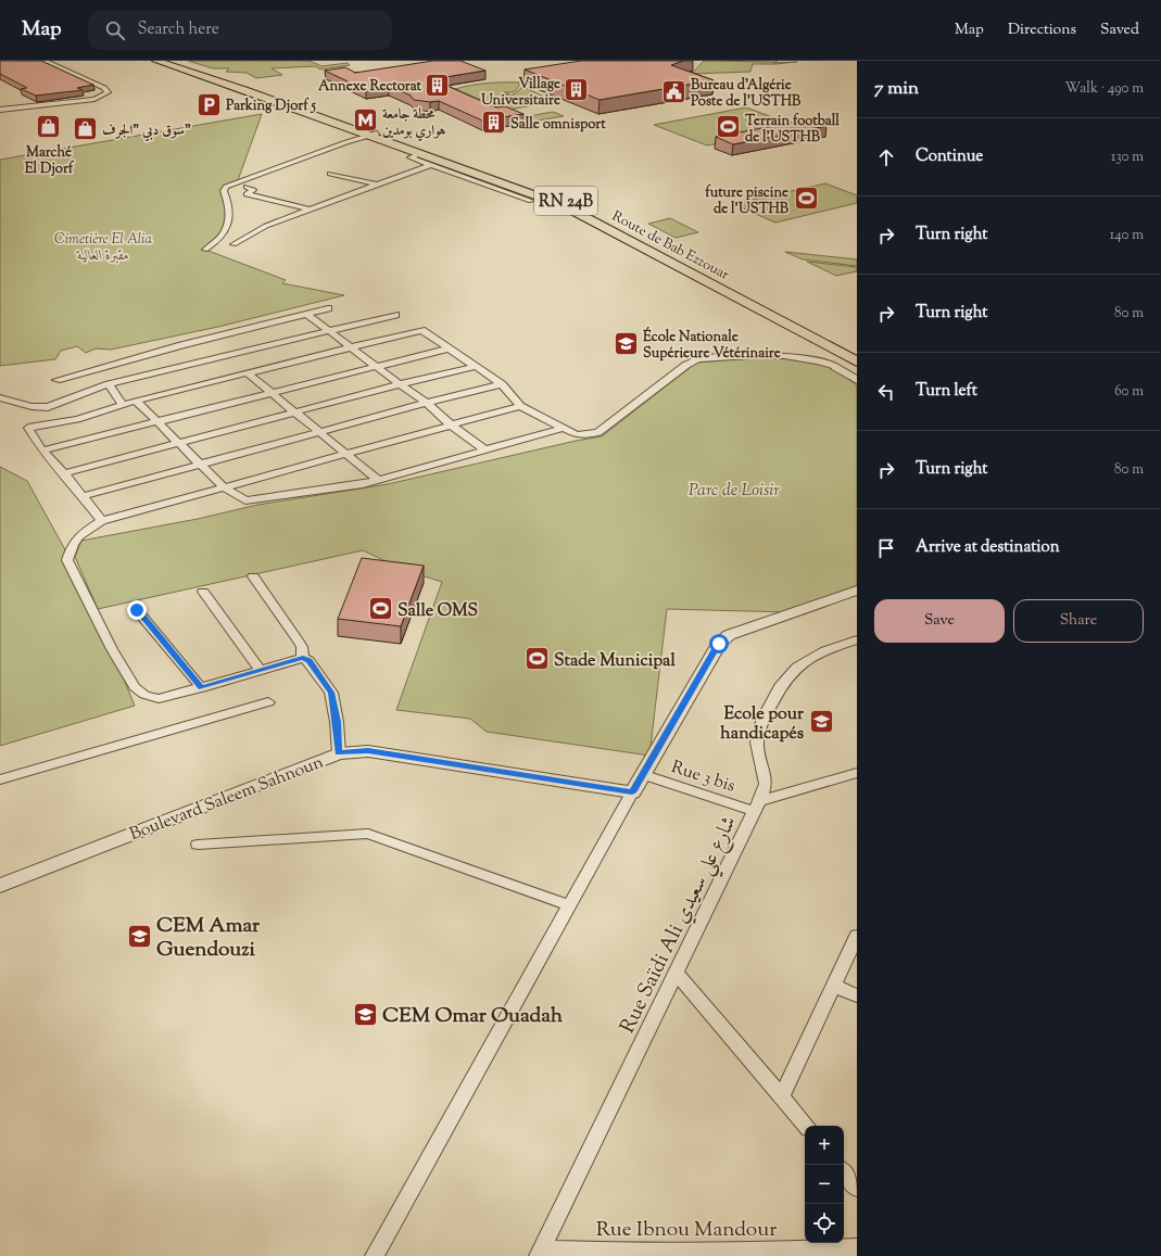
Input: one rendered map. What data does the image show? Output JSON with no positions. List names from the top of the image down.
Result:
{
  "streets": {
    "main road": ["RN 24B", "Route de Bab Ezzouar"],
    "street": [
      "Rue 3 bis",
      "Boulevard Saleem Sahnoun",
      "Rue Saïdi Ali شارع علي سعيدي",
      "Rue Ibnou Mandour"
    ]
  },
  "crossings": [
    ["Rue 3 bis", "Rue Saïdi Ali شارع علي سعيدي"],
    ["Rue Saïdi Ali شارع علي سعيدي", "Rue Ibnou Mandour"]
  ],
  "parks": ["Cimetière El Alia مقبرة العالية", "Parc de Loisir"],
  "places": {
    "building": ["Annexe Rectorat", "Village Universitaire", "Salle omnisport"],
    "public building": ["Bureau d'Algérie Poste de l'USTHB"],
    "parking": ["Parking Djorf 5"],
    "metro station": ["محطة جامعة هواري بومدين"],
    "shop": ["Marché El Djorf", "سوق دبي \"الجرف\""],
    "sports": [
      "Terrain football de l'USTHB",
      "future piscine de l'USTHB",
      "Salle OMS",
      "Stade Municipal"
    ],
    "school or university": [
      "École Nationale Supérieure Vétérinaire",
      "Ecole pour handicapés",
      "CEM Amar Guendouzi",
      "CEM Omar Ouadah"
    ]
  },
  "page": {
    "header": "Map",
    "search": "Search here",
    "nav": ["Map", "Directions", "Saved"],
    "heading": ["7 min", "Walk · 490 m"],
    "list": [
      ["Continue", "130 m"],
      ["Turn right", "140 m"],
      ["Turn right", "80 m"],
      ["Turn left", "60 m"],
      ["Turn right", "80 m"],
      "Arrive at destination"
    ],
    "buttons": ["Save", "Share"],
    "map_buttons": ["+", "−"]
  }
}
